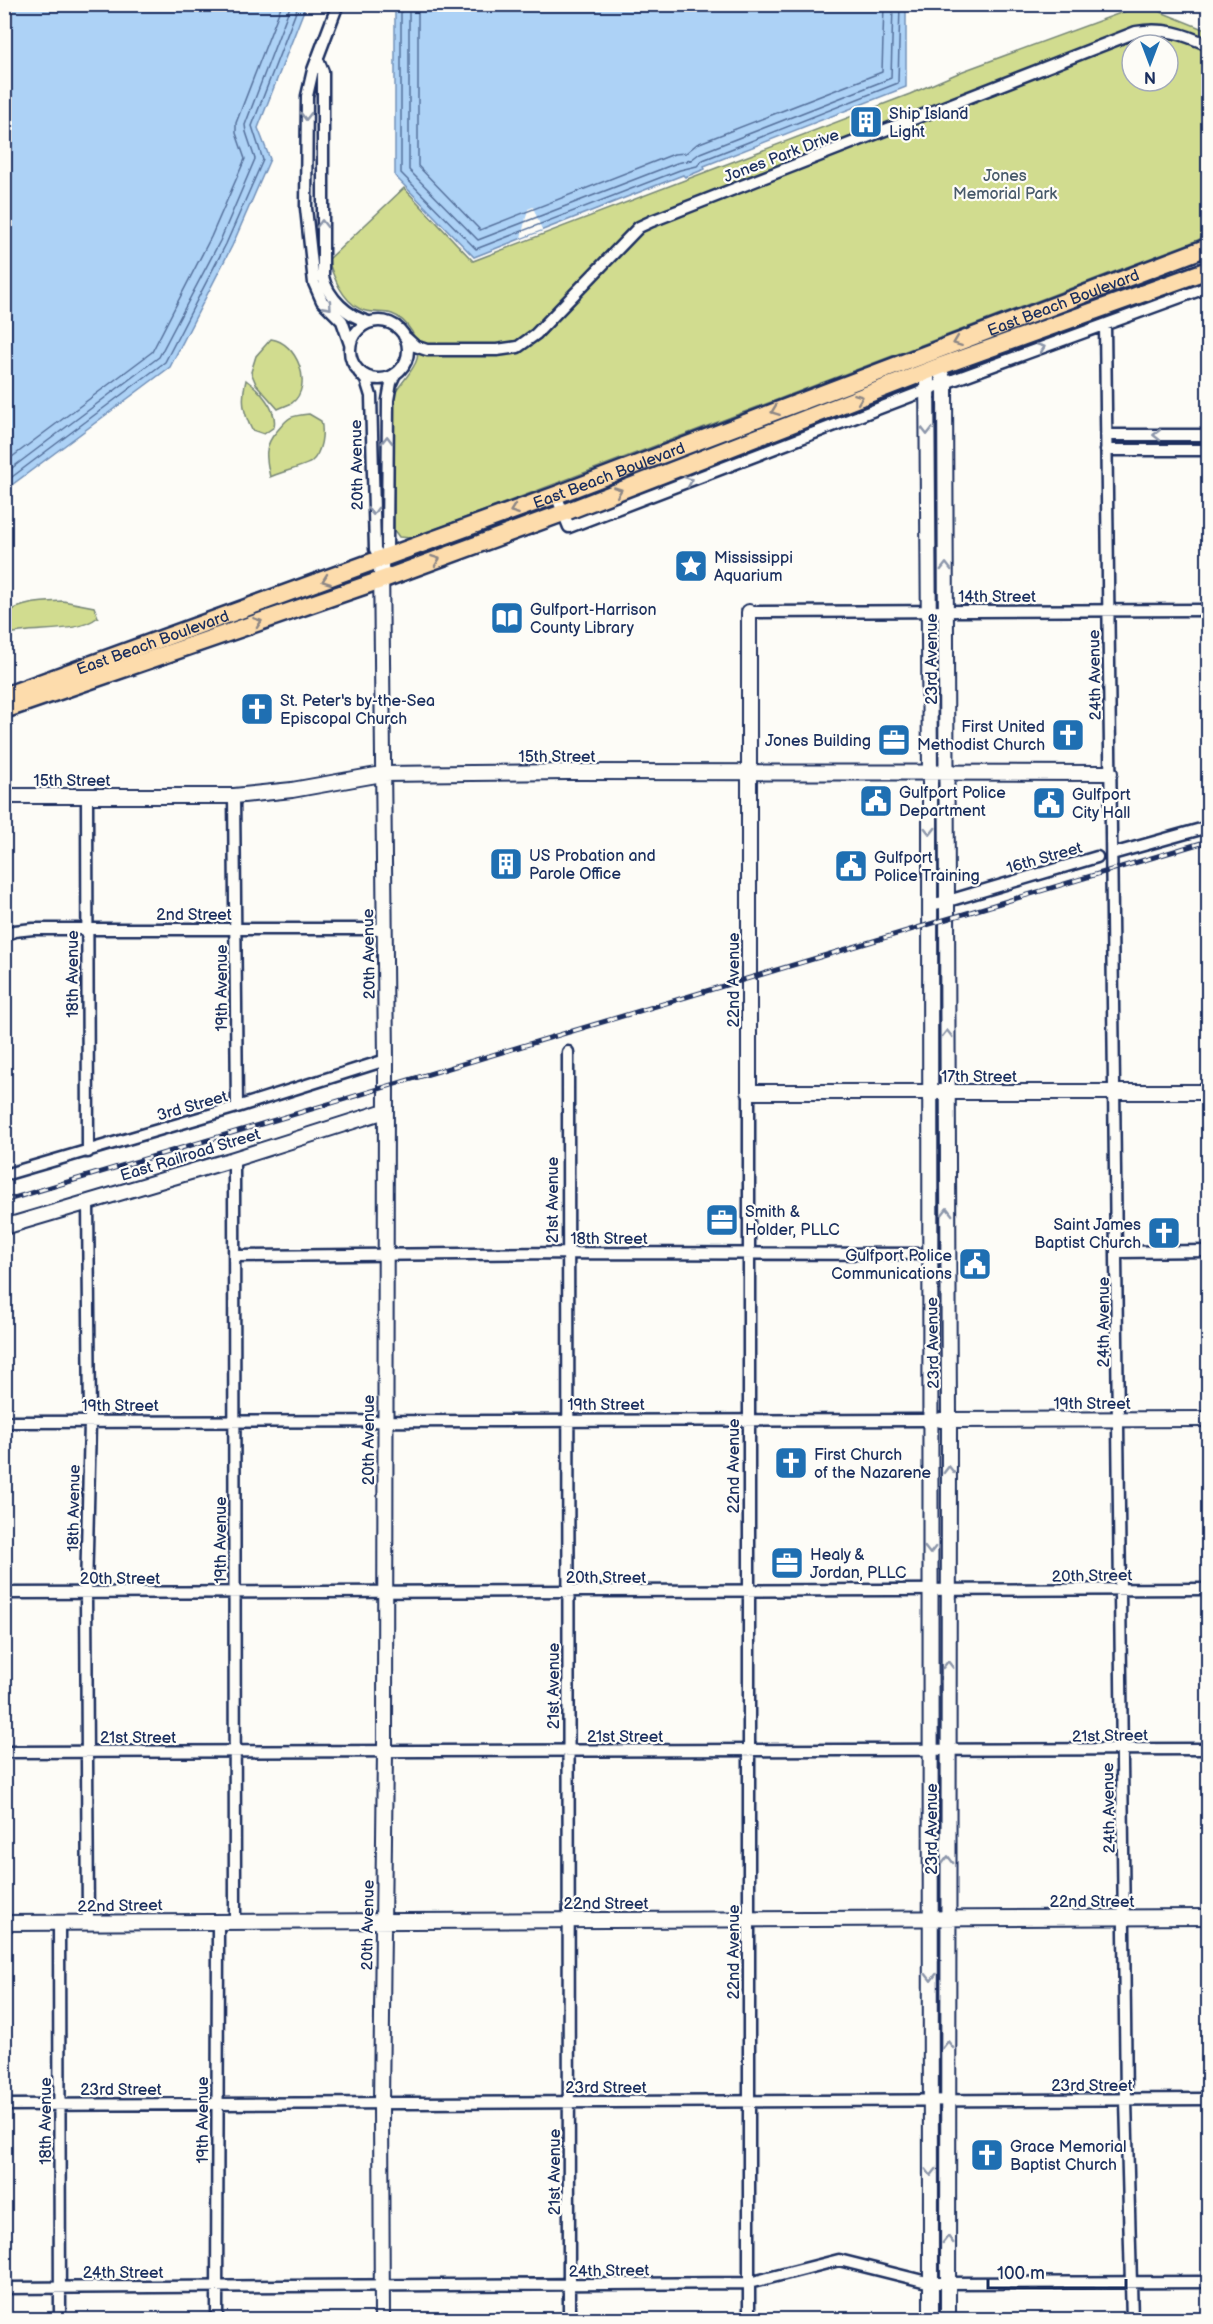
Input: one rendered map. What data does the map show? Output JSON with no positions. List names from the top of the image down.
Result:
{
  "streets": {
    "main road": ["East Beach Boulevard"],
    "street": [
      "Jones Park Drive",
      "20th Avenue",
      "14th Street",
      "23rd Avenue",
      "24th Avenue",
      "15th Street",
      "16th Street",
      "2nd Street",
      "18th Avenue",
      "22nd Avenue",
      "19th Avenue",
      "17th Street",
      "3rd Street",
      "East Railroad Street",
      "21st Avenue",
      "18th Street",
      "19th Street",
      "20th Street",
      "21st Street",
      "22nd Street",
      "23rd Street",
      "24th Street"
    ]
  },
  "crossings": [
    ["East Beach Boulevard", "20th Avenue"],
    ["East Beach Boulevard", "23rd Avenue"],
    ["20th Avenue", "15th Street"],
    ["20th Avenue", "2nd Street"],
    ["20th Avenue", "3rd Street"],
    ["20th Avenue", "East Railroad Street"],
    ["20th Avenue", "18th Street"],
    ["20th Avenue", "19th Street"],
    ["20th Avenue", "20th Street"],
    ["20th Avenue", "21st Street"],
    ["20th Avenue", "22nd Street"],
    ["20th Avenue", "23rd Street"],
    ["20th Avenue", "24th Street"],
    ["14th Street", "23rd Avenue"],
    ["14th Street", "24th Avenue"],
    ["14th Street", "22nd Avenue"],
    ["23rd Avenue", "15th Street"],
    ["23rd Avenue", "16th Street"],
    ["23rd Avenue", "17th Street"],
    ["23rd Avenue", "18th Street"],
    ["23rd Avenue", "19th Street"],
    ["23rd Avenue", "20th Street"],
    ["23rd Avenue", "21st Street"],
    ["23rd Avenue", "22nd Street"],
    ["23rd Avenue", "23rd Street"],
    ["23rd Avenue", "24th Street"],
    ["24th Avenue", "15th Street"],
    ["24th Avenue", "17th Street"],
    ["24th Avenue", "19th Street"],
    ["24th Avenue", "20th Street"],
    ["24th Avenue", "21st Street"],
    ["24th Avenue", "22nd Street"],
    ["24th Avenue", "23rd Street"],
    ["24th Avenue", "24th Street"],
    ["15th Street", "18th Avenue"],
    ["15th Street", "22nd Avenue"],
    ["15th Street", "19th Avenue"],
    ["2nd Street", "18th Avenue"],
    ["2nd Street", "19th Avenue"],
    ["18th Avenue", "3rd Street"],
    ["18th Avenue", "East Railroad Street"],
    ["18th Avenue", "19th Street"],
    ["18th Avenue", "20th Street"],
    ["18th Avenue", "21st Street"],
    ["18th Avenue", "22nd Street"],
    ["18th Avenue", "23rd Street"],
    ["18th Avenue", "24th Street"],
    ["22nd Avenue", "17th Street"],
    ["22nd Avenue", "18th Street"],
    ["22nd Avenue", "19th Street"],
    ["22nd Avenue", "20th Street"],
    ["22nd Avenue", "21st Street"],
    ["22nd Avenue", "22nd Street"],
    ["22nd Avenue", "23rd Street"],
    ["22nd Avenue", "24th Street"],
    ["19th Avenue", "3rd Street"],
    ["19th Avenue", "East Railroad Street"],
    ["19th Avenue", "18th Street"],
    ["19th Avenue", "19th Street"],
    ["19th Avenue", "20th Street"],
    ["19th Avenue", "21st Street"],
    ["19th Avenue", "22nd Street"],
    ["19th Avenue", "23rd Street"],
    ["19th Avenue", "24th Street"],
    ["21st Avenue", "18th Street"],
    ["21st Avenue", "19th Street"],
    ["21st Avenue", "20th Street"],
    ["21st Avenue", "21st Street"],
    ["21st Avenue", "22nd Street"],
    ["21st Avenue", "23rd Street"],
    ["21st Avenue", "24th Street"]
  ],
  "parks": ["Jones Memorial Park"],
  "places": {
    "building": ["Ship Island Light", "US Probation and Parole Office"],
    "place": ["Mississippi Aquarium"],
    "library": ["Gulfport-Harrison County Library"],
    "church": [
      "St. Peter's by-the-Sea Episcopal Church",
      "First United Methodist Church",
      "Saint James Baptist Church",
      "First Church of the Nazarene",
      "Grace Memorial Baptist Church"
    ],
    "office": ["Jones Building", "Smith & Holder, PLLC", "Healy & Jordan, PLLC"],
    "public building": [
      "Gulfport Police Department",
      "Gulfport City Hall",
      "Gulfport Police Training",
      "Gulfport Police Communications"
    ]
  },
  "scale_bar": "100 m",
  "north": "bottom"
}
